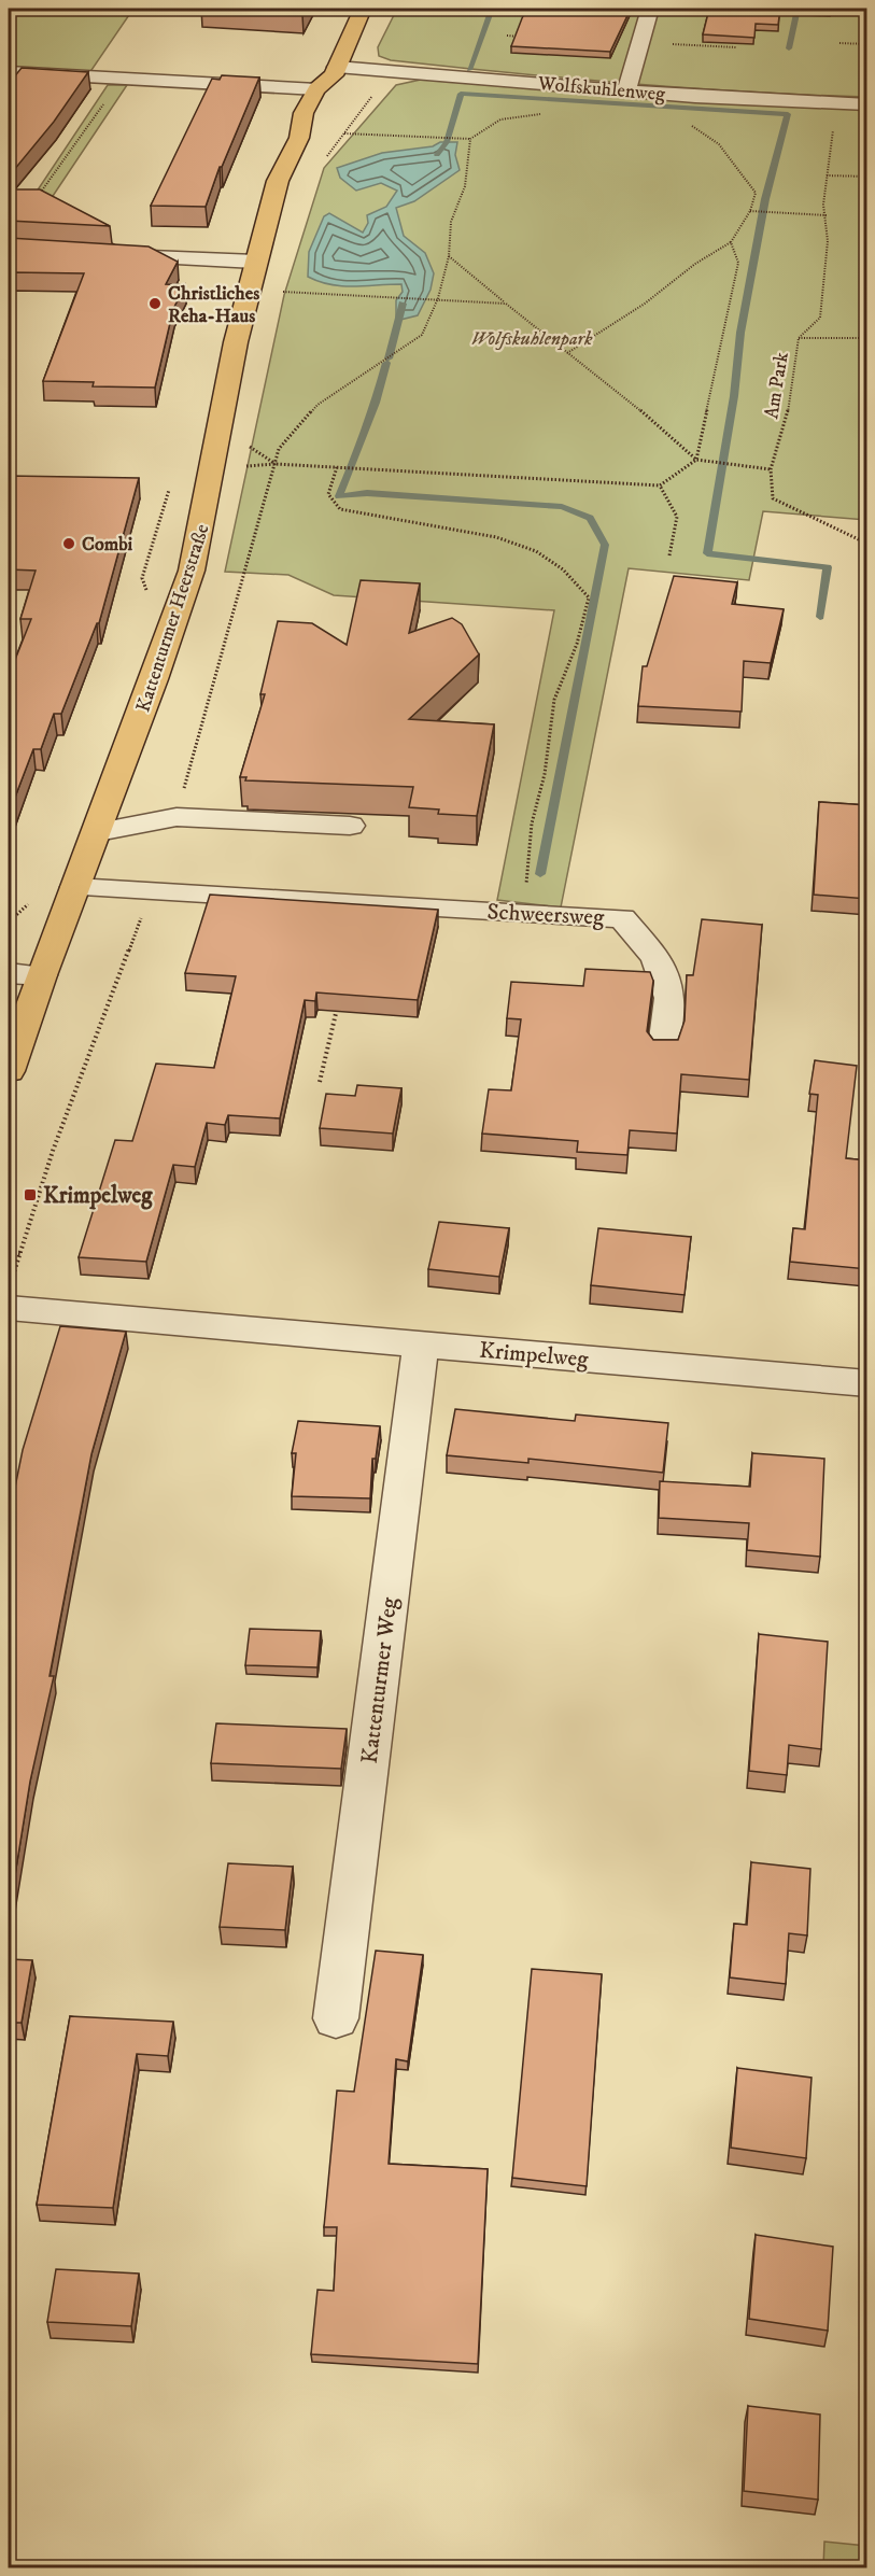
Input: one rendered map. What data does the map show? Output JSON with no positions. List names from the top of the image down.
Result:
{
  "streets": {
    "main road": ["Kattenturmer Heerstraße"],
    "street": [
      "Wolfskuhlenweg",
      "Schweersweg",
      "Krimpelweg",
      "Kattenturmer Weg"
    ],
    "path": ["Am Park"]
  },
  "crossings": [
    ["Wolfskuhlenweg", "Am Park"],
    ["Wolfskuhlenweg", "Kattenturmer Heerstraße"],
    ["Kattenturmer Heerstraße", "Schweersweg"],
    ["Krimpelweg", "Kattenturmer Weg"]
  ],
  "parks": ["Wolfskuhlenpark"],
  "places": {
    "other": ["Christliches Reha-Haus", "Combi"],
    "transit": ["Krimpelweg"]
  }
}
